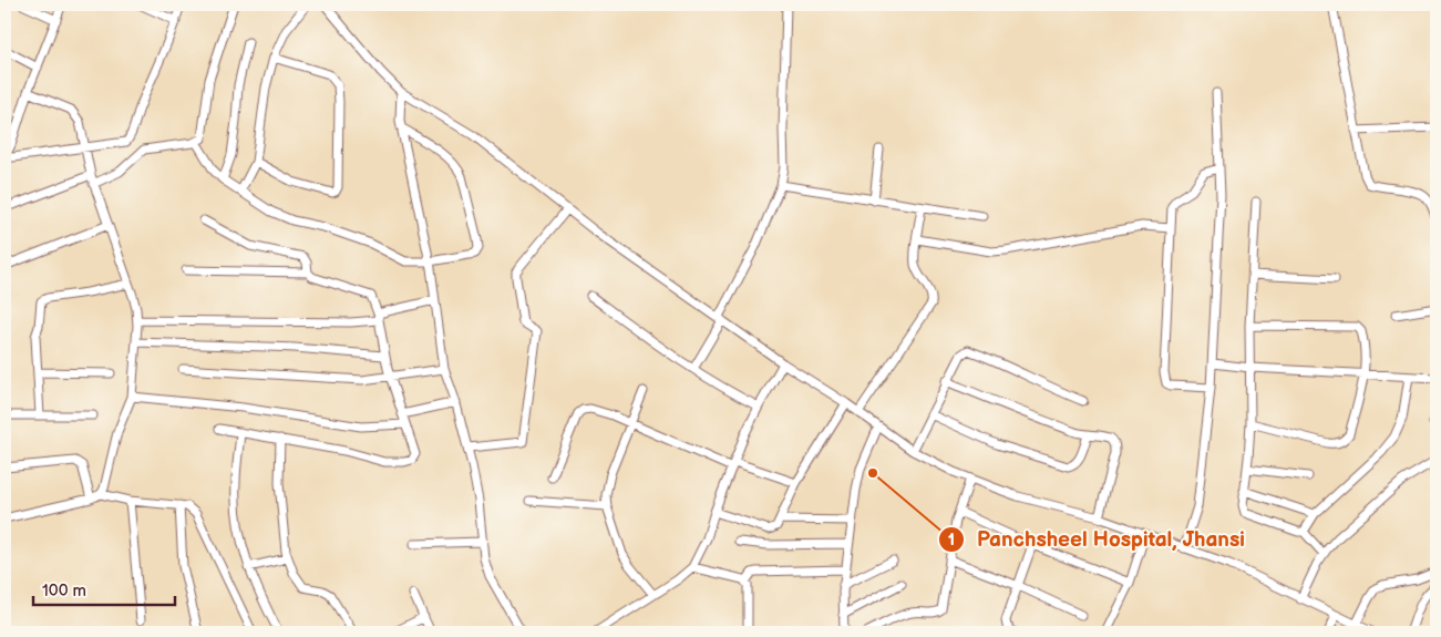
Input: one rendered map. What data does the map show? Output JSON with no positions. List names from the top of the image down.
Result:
{
  "places": ["Panchsheel Hospital, Jhansi"],
  "scale_bar": "100 m"
}
